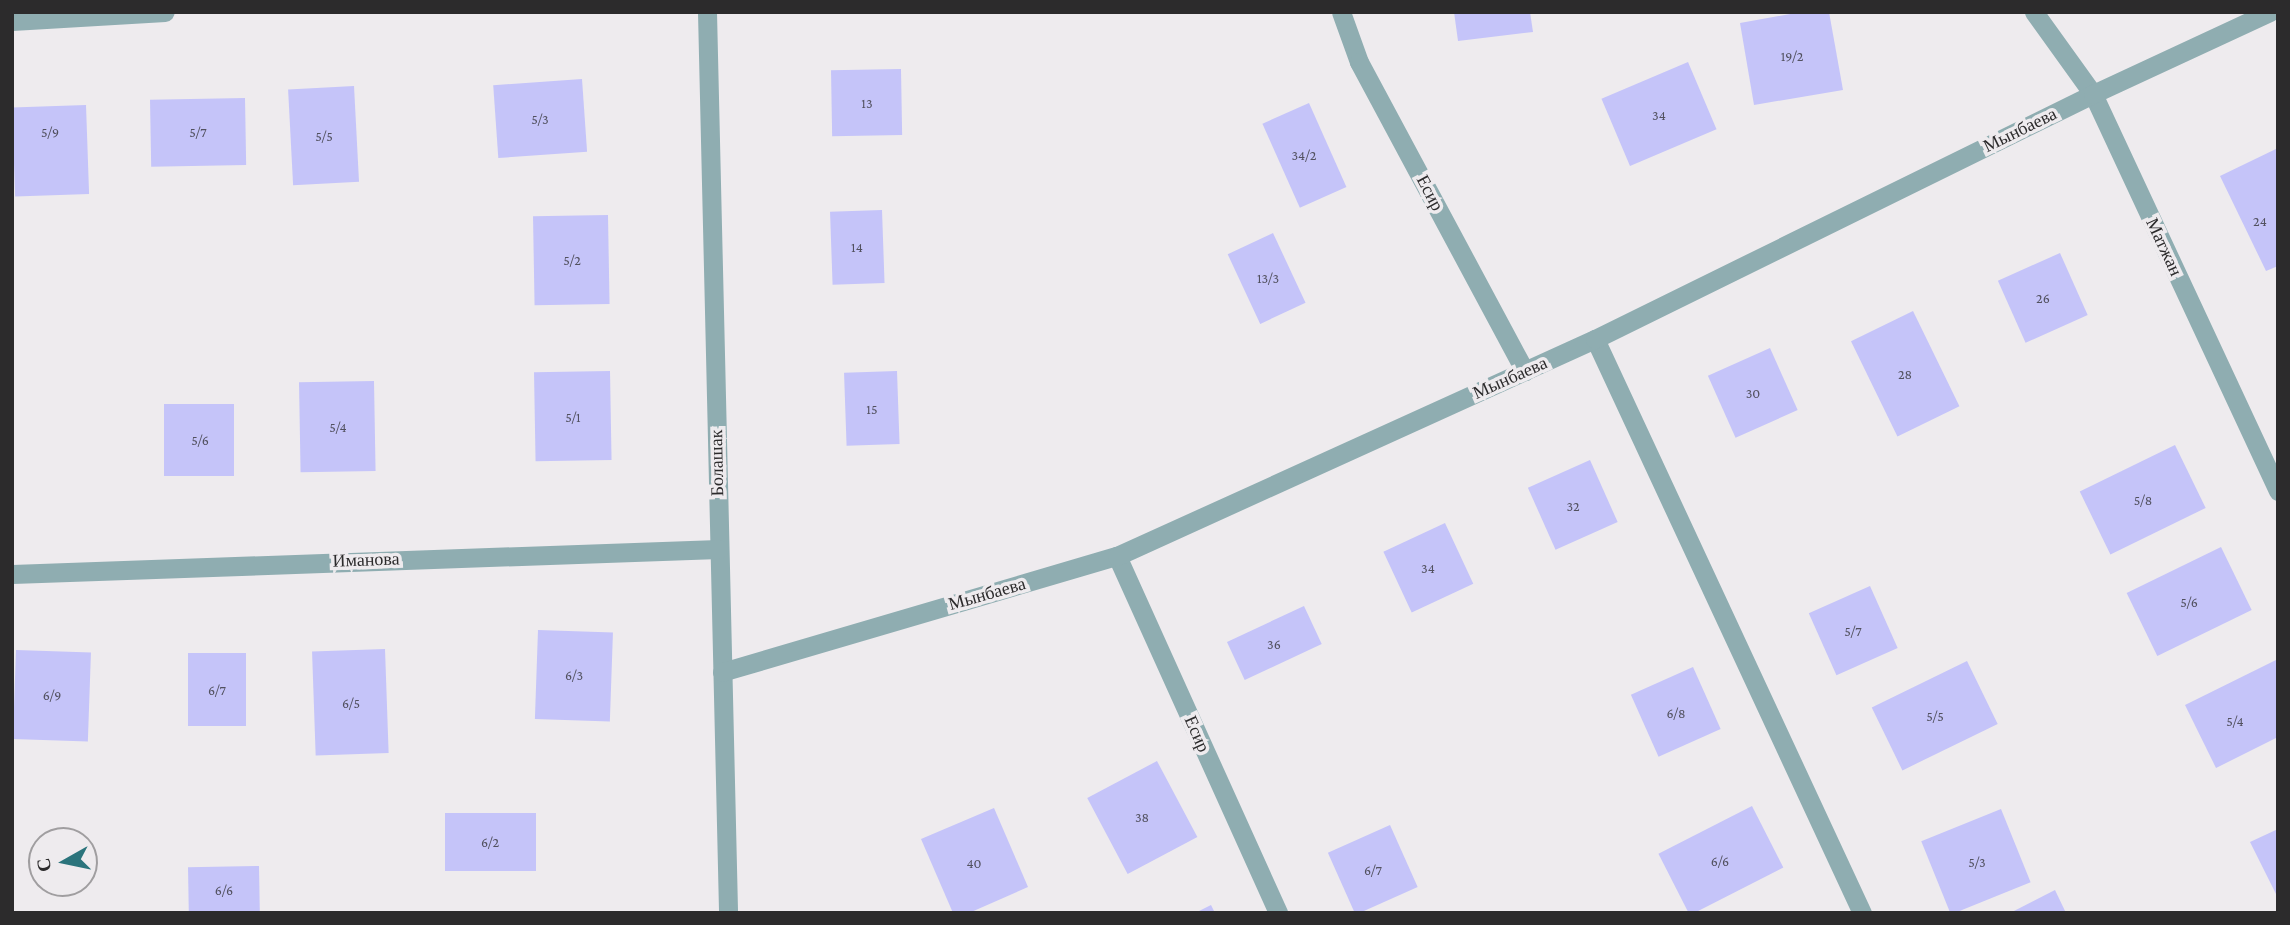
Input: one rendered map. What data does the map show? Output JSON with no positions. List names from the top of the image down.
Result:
{
  "streets": {
    "street": [
      "Мынбаева",
      "Есир",
      "Матжан",
      "Болашак",
      "Иманова"
    ]
  },
  "crossings": [
    ["Мынбаева", "Есир"],
    ["Мынбаева", "Матжан"],
    ["Мынбаева", "Болашак"],
    ["Болашак", "Иманова"]
  ],
  "house_numbers": [
    "19/2",
    "13",
    "34",
    "5/3",
    "5/9",
    "5/7",
    "5/5",
    "34/2",
    "24",
    "14",
    "5/2",
    "13/3",
    "26",
    "28",
    "30",
    "15",
    "5/1",
    "5/4",
    "5/6",
    "5/8",
    "32",
    "34",
    "5/6",
    "5/7",
    "36",
    "6/3",
    "6/7",
    "6/9",
    "6/5",
    "6/8",
    "5/5",
    "5/4",
    "38",
    "6/2",
    "6/6",
    "5/3",
    "40",
    "6/7",
    "6/6"
  ],
  "north": "left"
}
